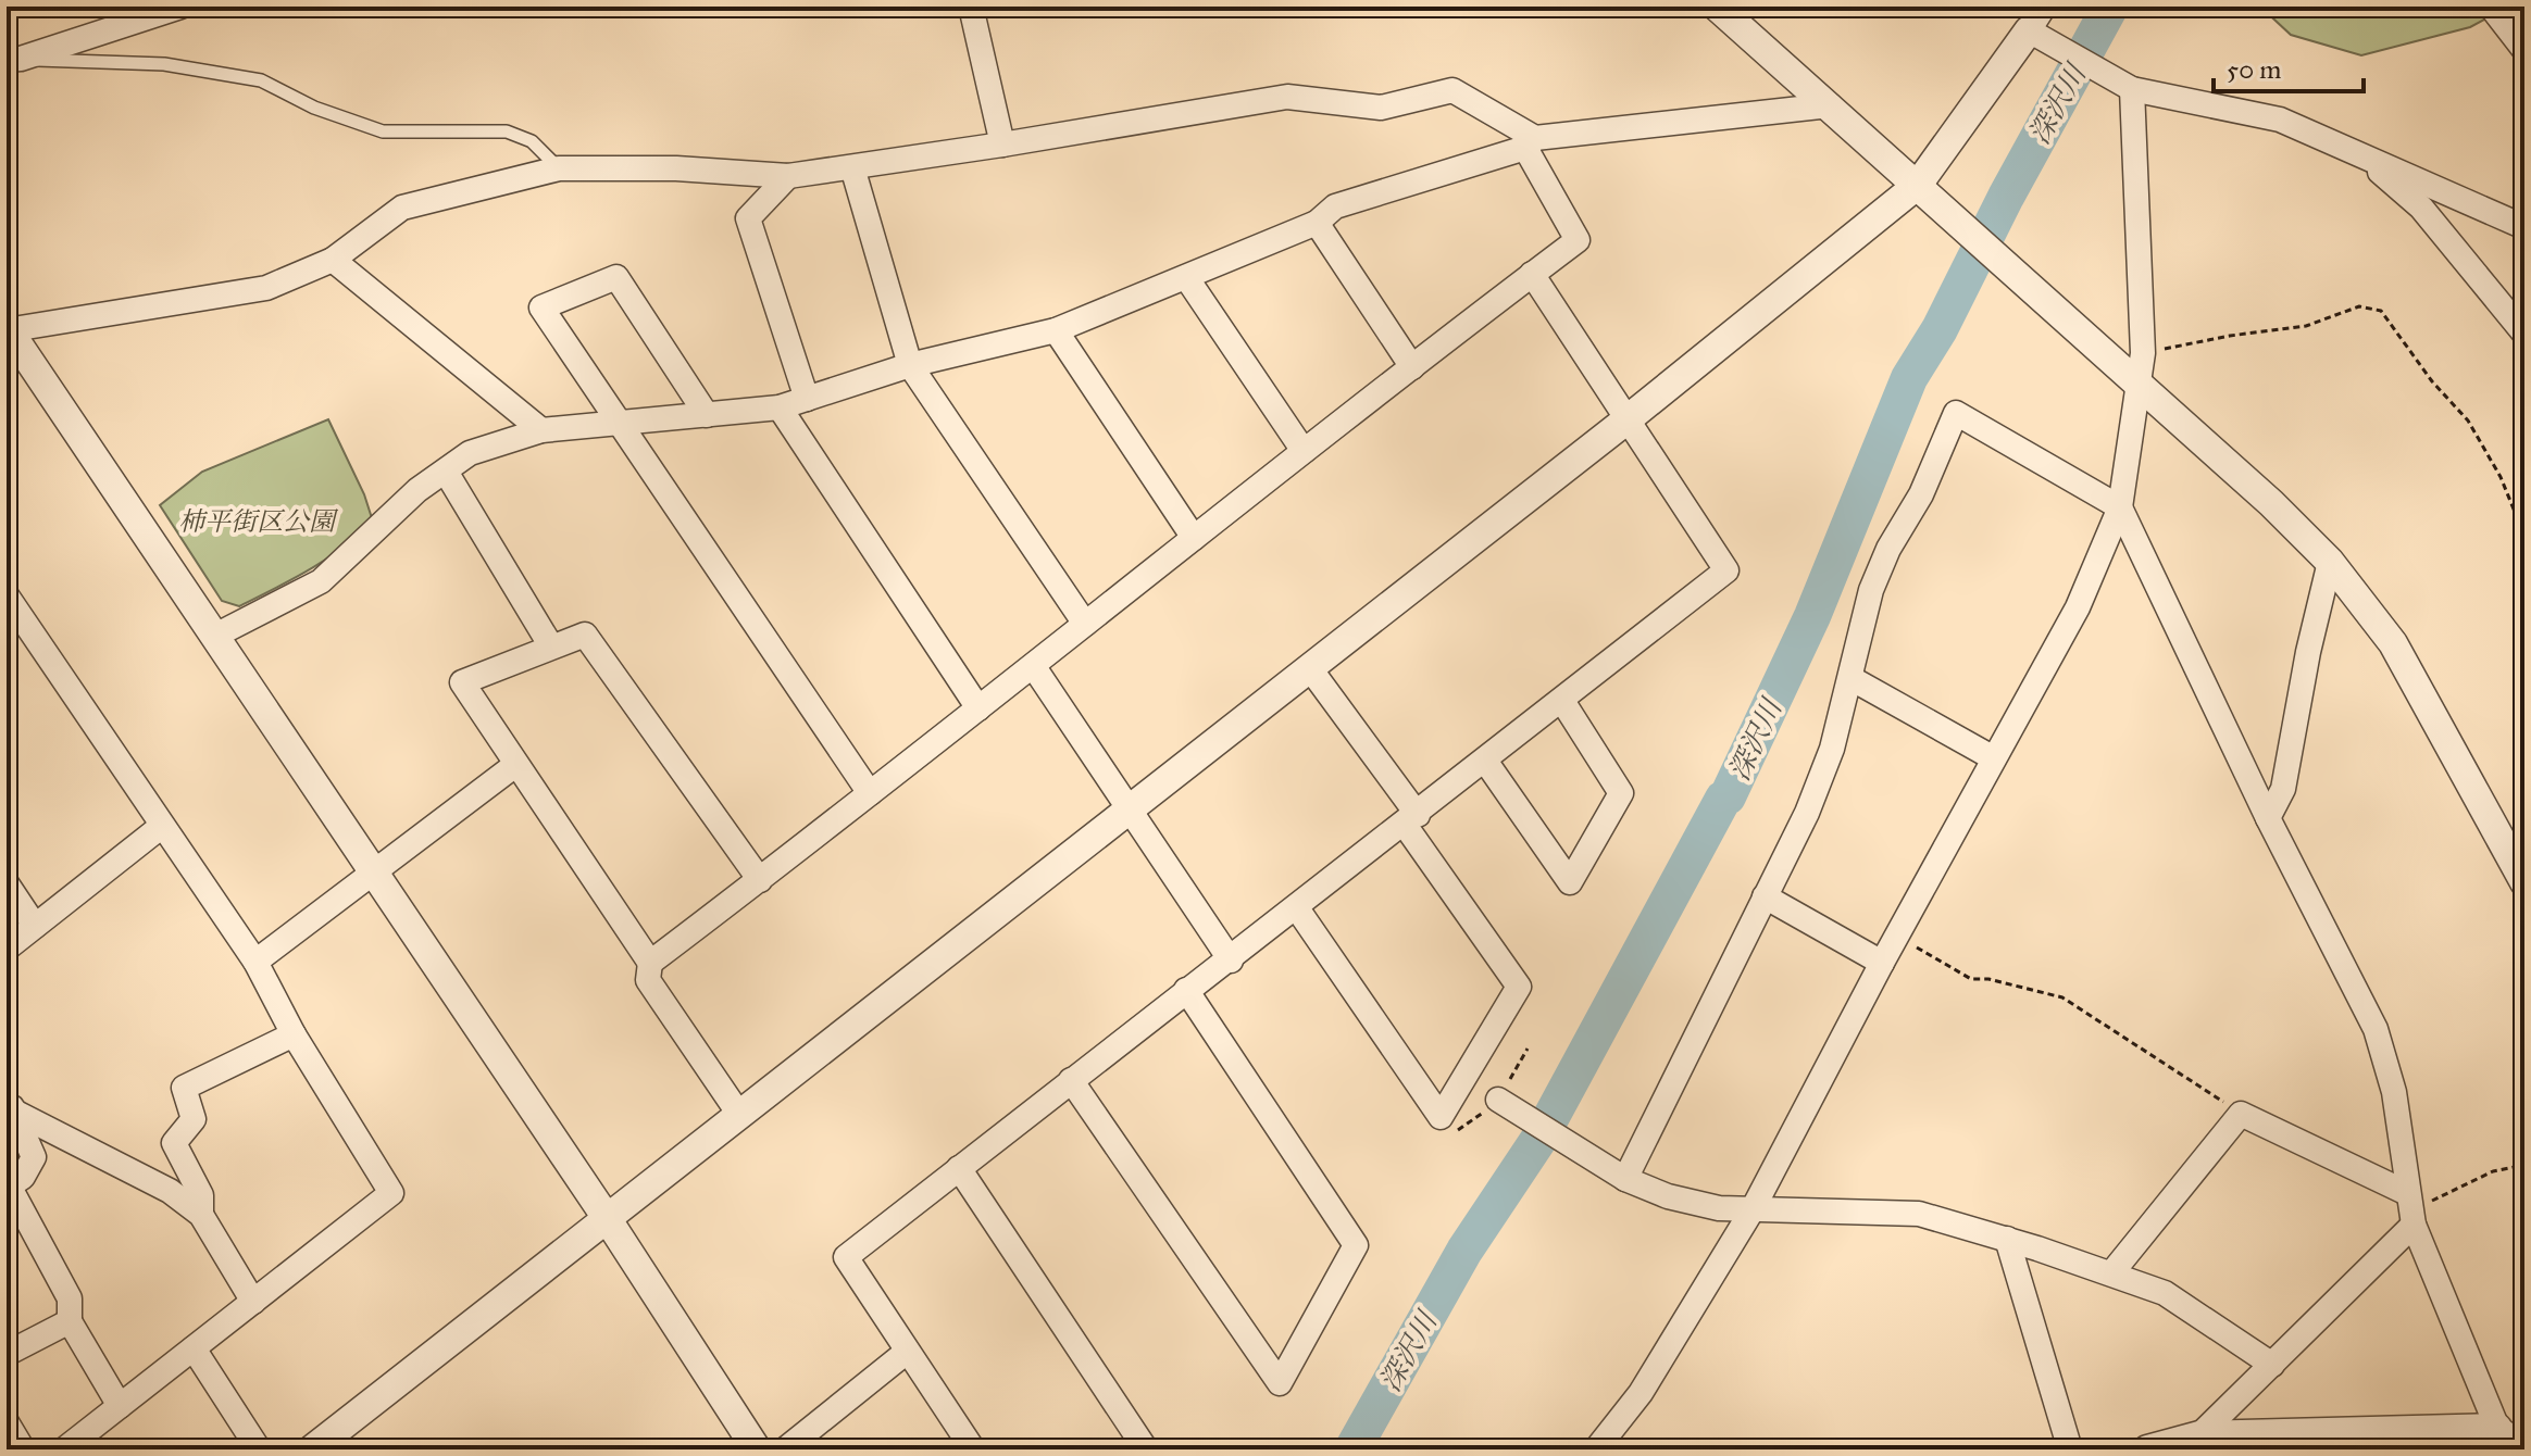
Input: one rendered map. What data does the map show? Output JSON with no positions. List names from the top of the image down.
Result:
{
  "water": ["深沢川"],
  "parks": ["柿平街区公園"],
  "scale_bar": "50 m"
}
